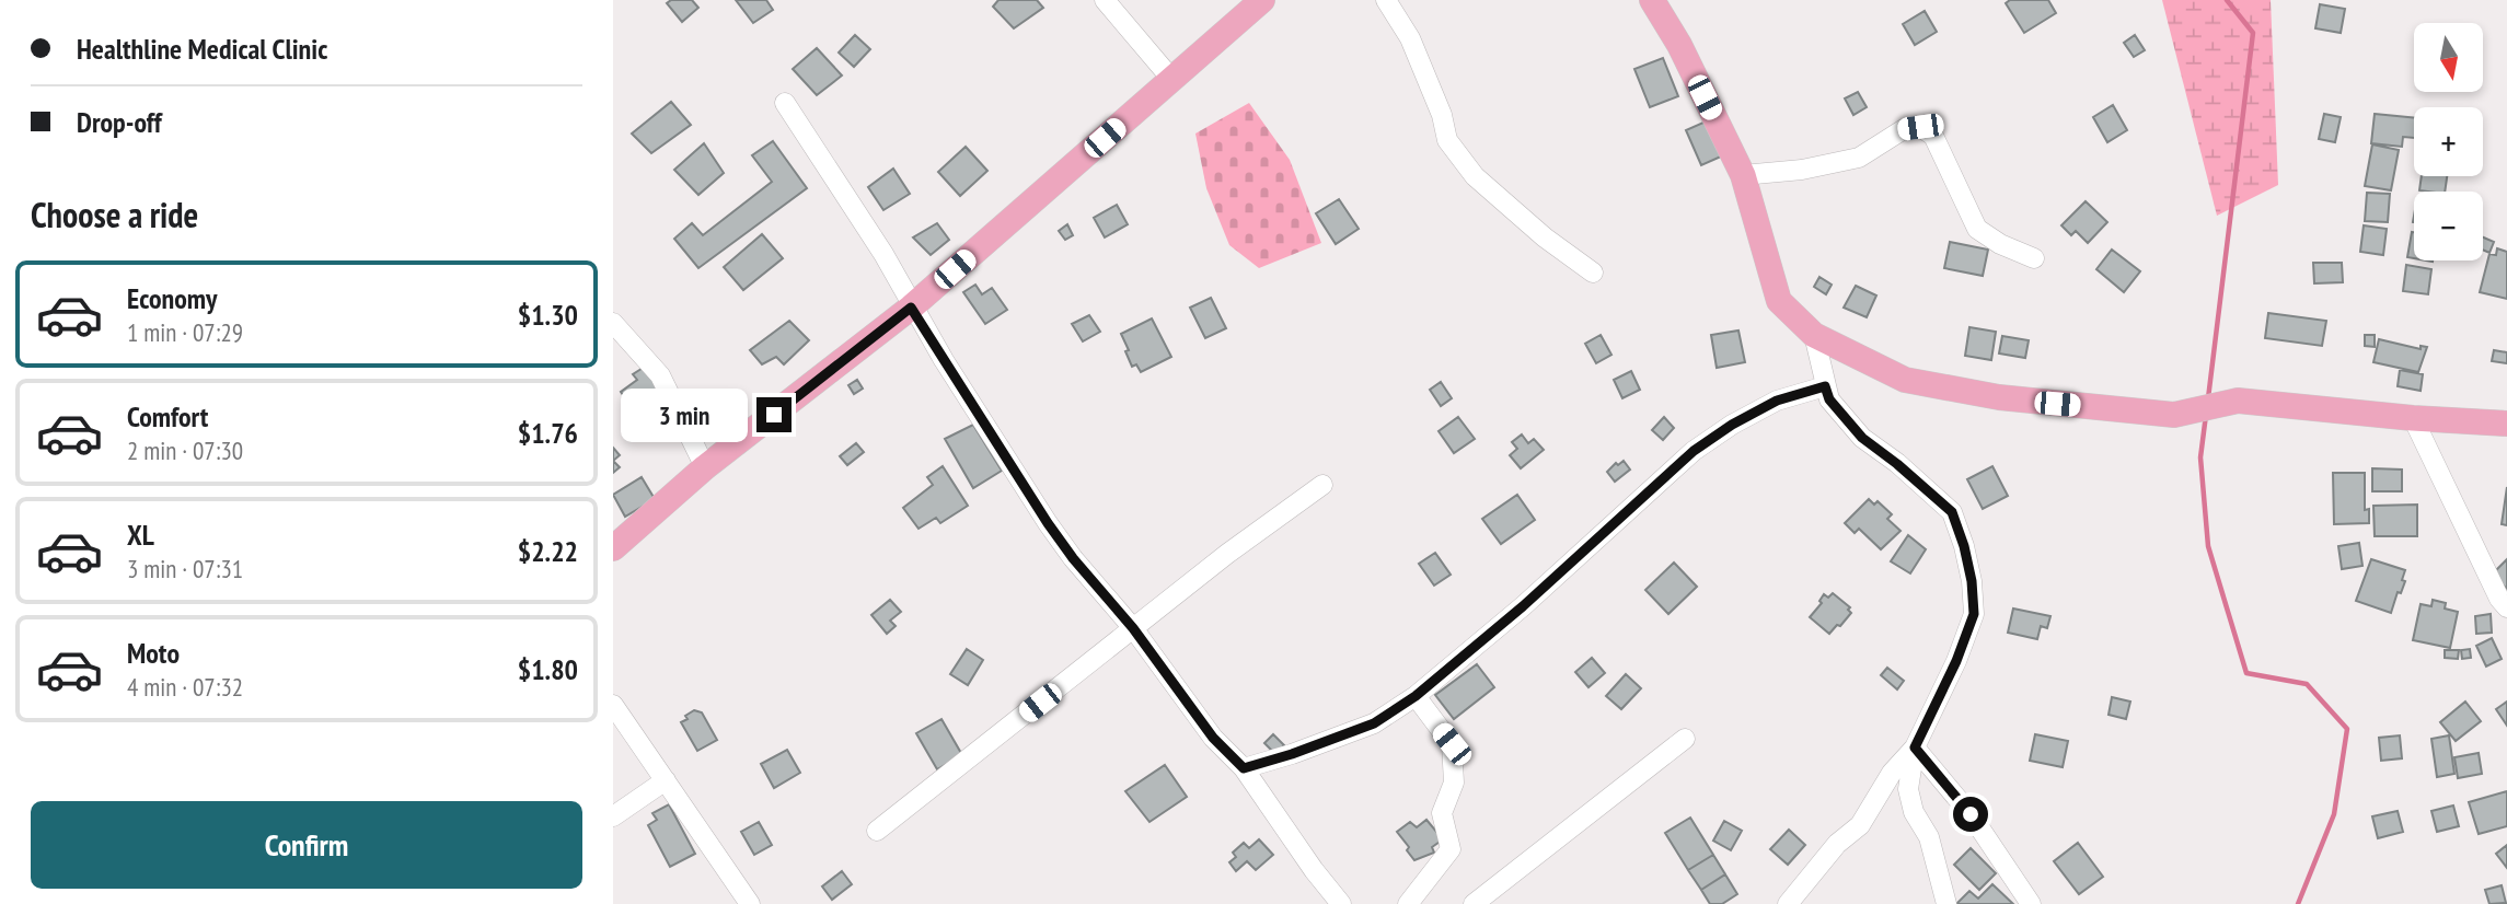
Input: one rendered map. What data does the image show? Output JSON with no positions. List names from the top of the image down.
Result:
{
  "north": "bottom",
  "page": {
    "banner": ["Healthline Medical Clinic", "Drop-off"],
    "map_buttons": ["+", "−"],
    "heading": "Choose a ride",
    "list": [
      {
        "name": "Economy",
        "note": "1 min · 07:29",
        "value": "$1.30"
      },
      {
        "name": "Comfort",
        "note": "2 min · 07:30",
        "value": "$1.76"
      },
      {
        "name": "XL",
        "note": "3 min · 07:31",
        "value": "$2.22"
      },
      {
        "name": "Moto",
        "note": "4 min · 07:32",
        "value": "$1.80"
      }
    ],
    "bubble": "3 min",
    "buttons": "Confirm"
  }
}
